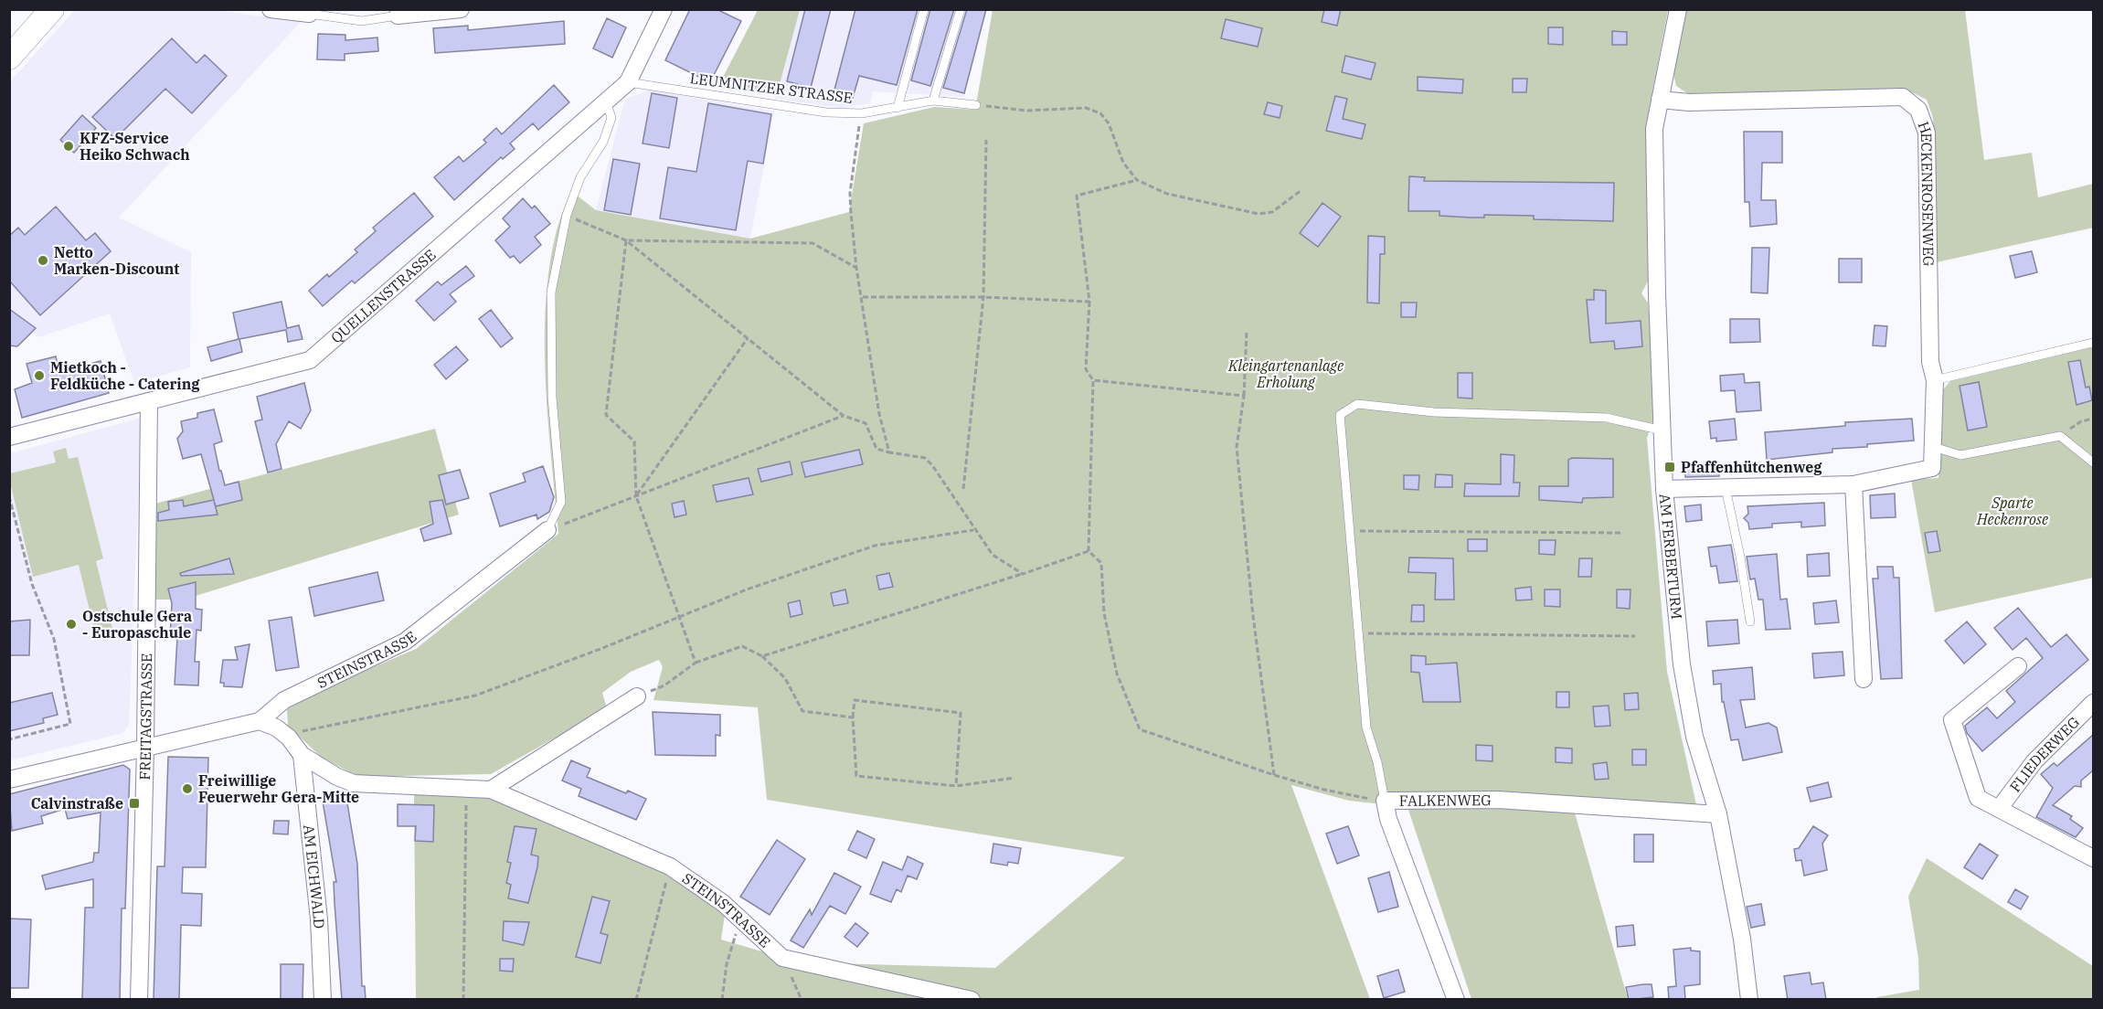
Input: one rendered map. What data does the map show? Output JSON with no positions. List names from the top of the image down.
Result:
{
  "streets": {
    "street": [
      "HECKENROSENWEG",
      "QUELLENSTRASSE",
      "AM FERBERTURM",
      "STEINSTRASSE",
      "FREITAGSTRASSE",
      "FLIEDERWEG",
      "FALKENWEG",
      "AM EICHWALD"
    ],
    "lane": ["LEUMNITZER STRASSE"]
  },
  "crossings": [
    ["LEUMNITZER STRASSE", "QUELLENSTRASSE"],
    ["HECKENROSENWEG", "AM FERBERTURM"],
    ["QUELLENSTRASSE", "FREITAGSTRASSE"],
    ["AM FERBERTURM", "FALKENWEG"],
    ["STEINSTRASSE", "FREITAGSTRASSE"],
    ["STEINSTRASSE", "AM EICHWALD"]
  ],
  "parks": ["Kleingartenanlage Erholung", "Sparte Heckenrose"],
  "places": {
    "other": [
      "KFZ-Service Heiko Schwach",
      "Netto Marken-Discount",
      "Mietkoch - Feldküche - Catering",
      "Ostschule Gera - Europaschule",
      "Freiwillige Feuerwehr Gera-Mitte"
    ],
    "transit": ["Pfaffenhütchenweg", "Calvinstraße"]
  }
}
